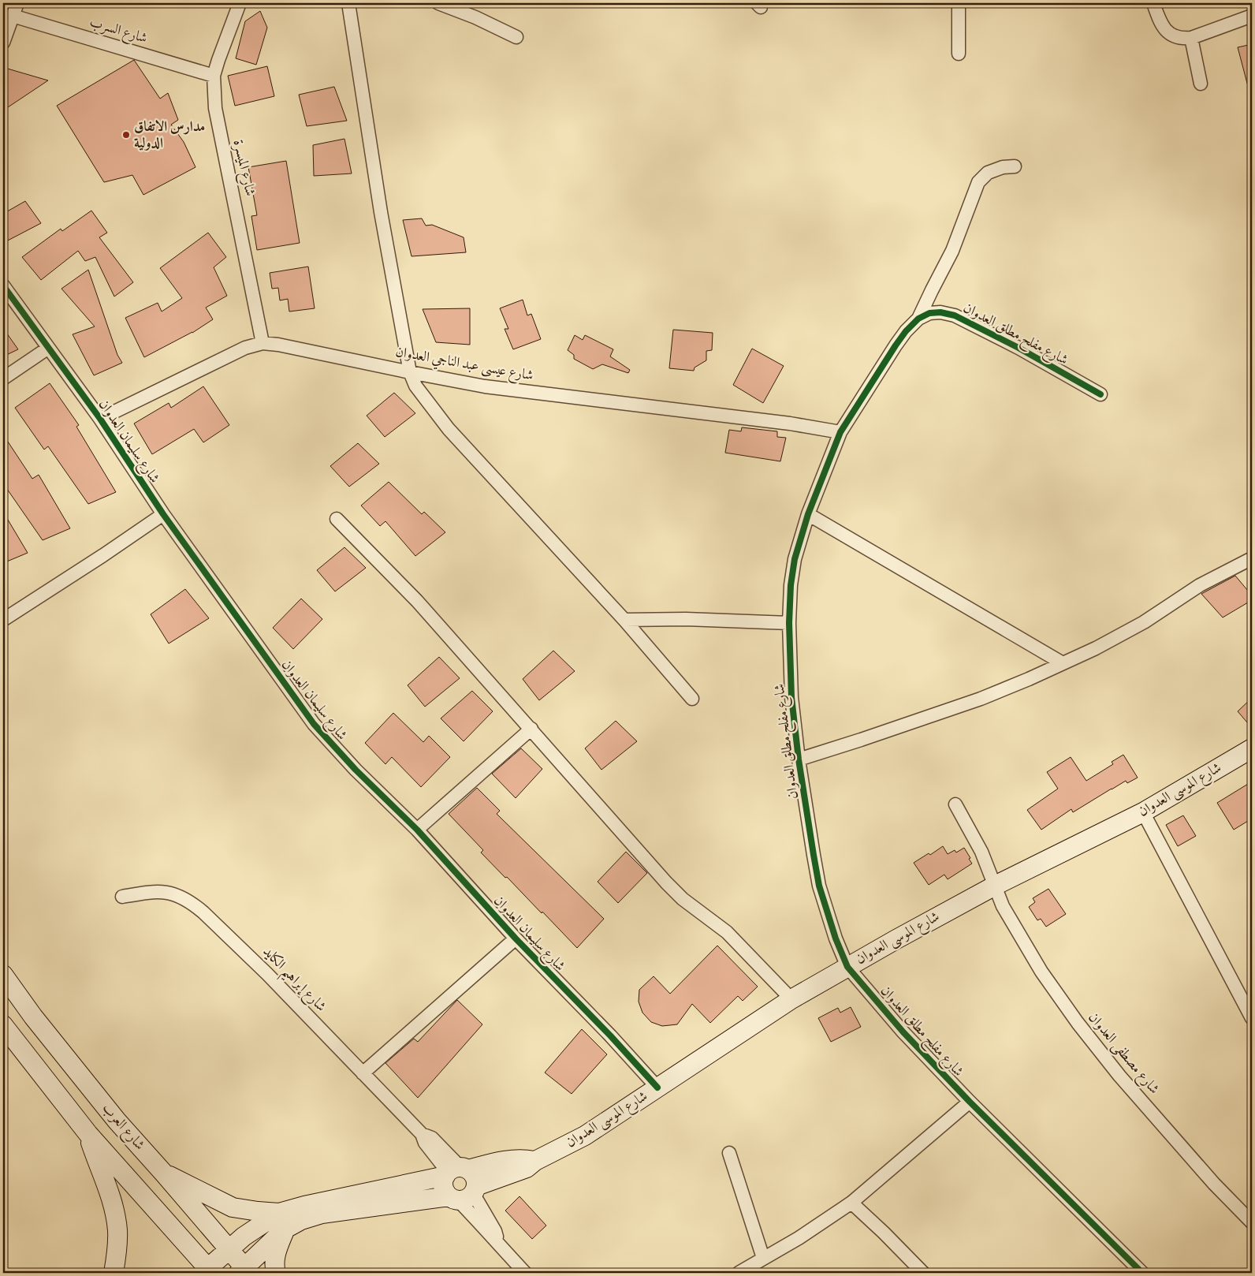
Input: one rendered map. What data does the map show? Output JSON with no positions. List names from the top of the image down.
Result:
{
  "streets": {
    "street": [
      "شارع السرب",
      "شارع الميسرة",
      "شارع مفلح مطلق العدوان",
      "شارع عيسى عبد الناجي العدوان",
      "شارع سليمان العدوان",
      "شارع الموسى العدوان",
      "شارع إبراهيم الكايد",
      "شارع مصطفى العدوان",
      "شارع العرب"
    ]
  },
  "crossings": [
    ["شارع السرب", "شارع الميسرة"],
    ["شارع الميسرة", "شارع عيسى عبد الناجي العدوان"],
    ["شارع مفلح مطلق العدوان", "شارع عيسى عبد الناجي العدوان"],
    ["شارع مفلح مطلق العدوان", "شارع الموسى العدوان"],
    ["شارع عيسى عبد الناجي العدوان", "شارع سليمان العدوان"],
    ["شارع سليمان العدوان", "شارع الموسى العدوان"],
    ["شارع الموسى العدوان", "شارع إبراهيم الكايد"],
    ["شارع الموسى العدوان", "شارع مصطفى العدوان"],
    ["شارع الموسى العدوان", "شارع العرب"]
  ],
  "places": ["مدارس الاتفاق الدولية"]
}
